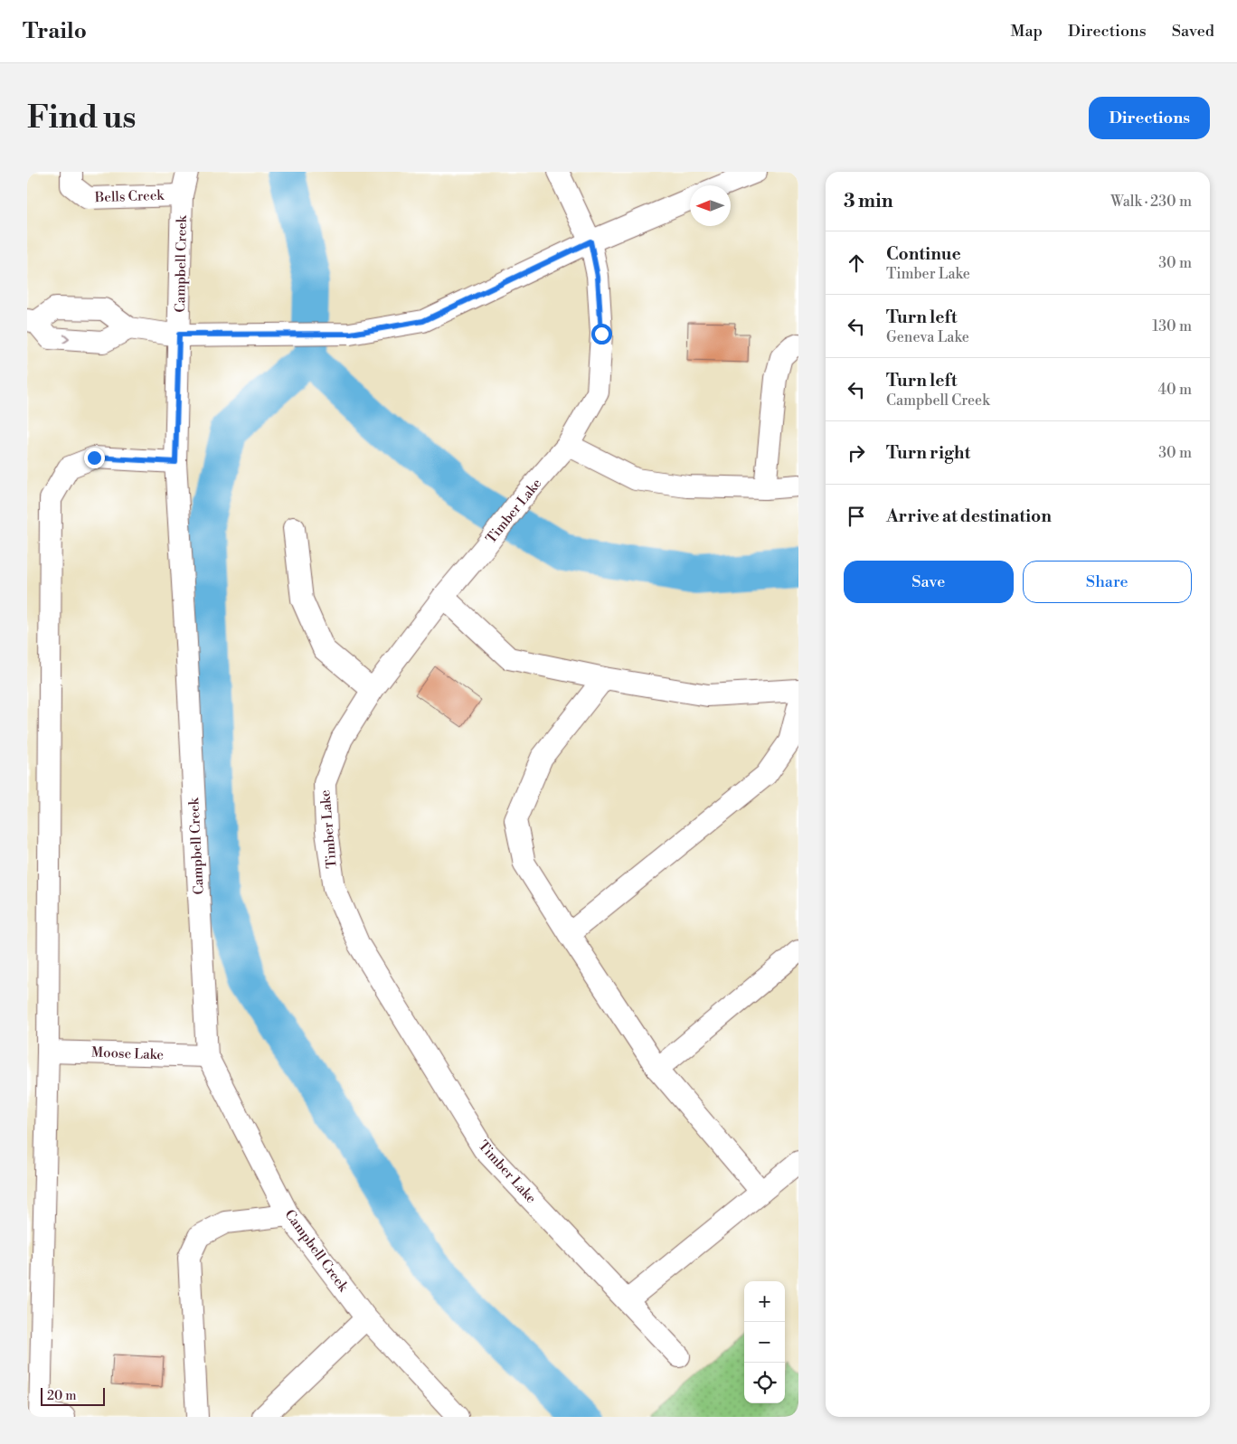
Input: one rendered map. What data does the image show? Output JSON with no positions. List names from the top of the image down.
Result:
{
  "streets": {
    "street": [
      "Bells Creek",
      "Campbell Creek",
      "Timber Lake",
      "Moose Lake"
    ]
  },
  "crossings": [
    ["Bells Creek", "Campbell Creek"],
    ["Campbell Creek", "Moose Lake"]
  ],
  "scale_bar": "20 m",
  "north": "left",
  "page": {
    "header": "Trailo",
    "nav": ["Map", "Directions", "Saved"],
    "buttons": [
      "Directions",
      ["Save", "Share"]
    ],
    "title": "Find us",
    "heading": ["3 min", "Walk · 230 m"],
    "list": [
      ["Continue", "Timber Lake", "30 m"],
      ["Turn left", "Geneva Lake", "130 m"],
      ["Turn left", "Campbell Creek", "40 m"],
      ["Turn right", "30 m"],
      "Arrive at destination"
    ],
    "map_buttons": ["+", "−"],
    "scale": "20 m"
  }
}
